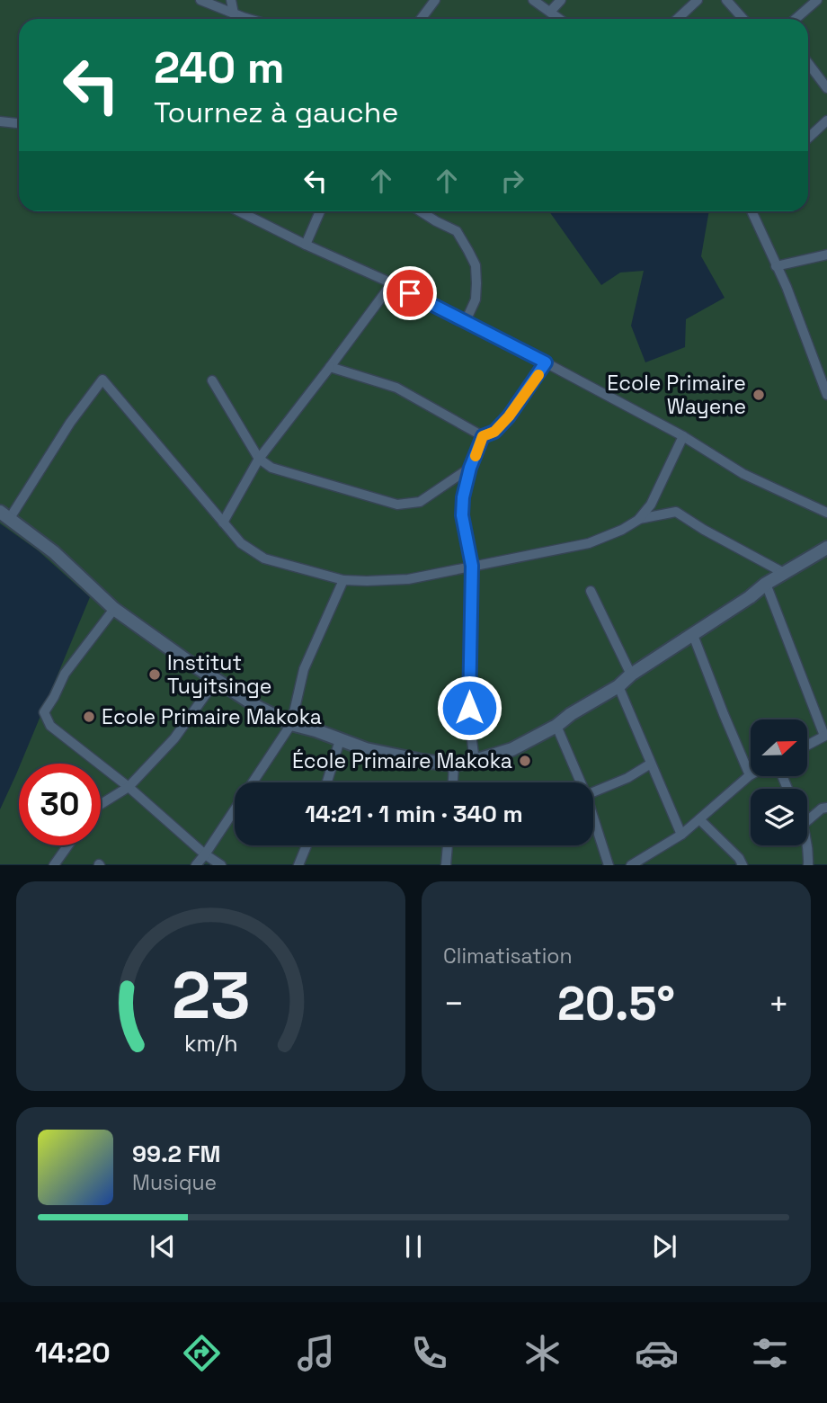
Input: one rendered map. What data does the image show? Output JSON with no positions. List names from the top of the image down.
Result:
{
  "places": [
    "Ecole Primaire Wayene",
    "Institut Tuyitsinge",
    "Ecole Primaire Makoka",
    "École Primaire Makoka"
  ],
  "north": "right",
  "page": {
    "turn": ["240 m", "Tournez à gauche"],
    "limit": "30",
    "trip": "14:21 · 1 min · 340 m",
    "tile": "Climatisation",
    "heat": ["−", "20.5°", "+"],
    "song": ["99.2 FM", "Musique"],
    "tabs": "14:20",
    "gauge": ["23", "km/h"]
  }
}
